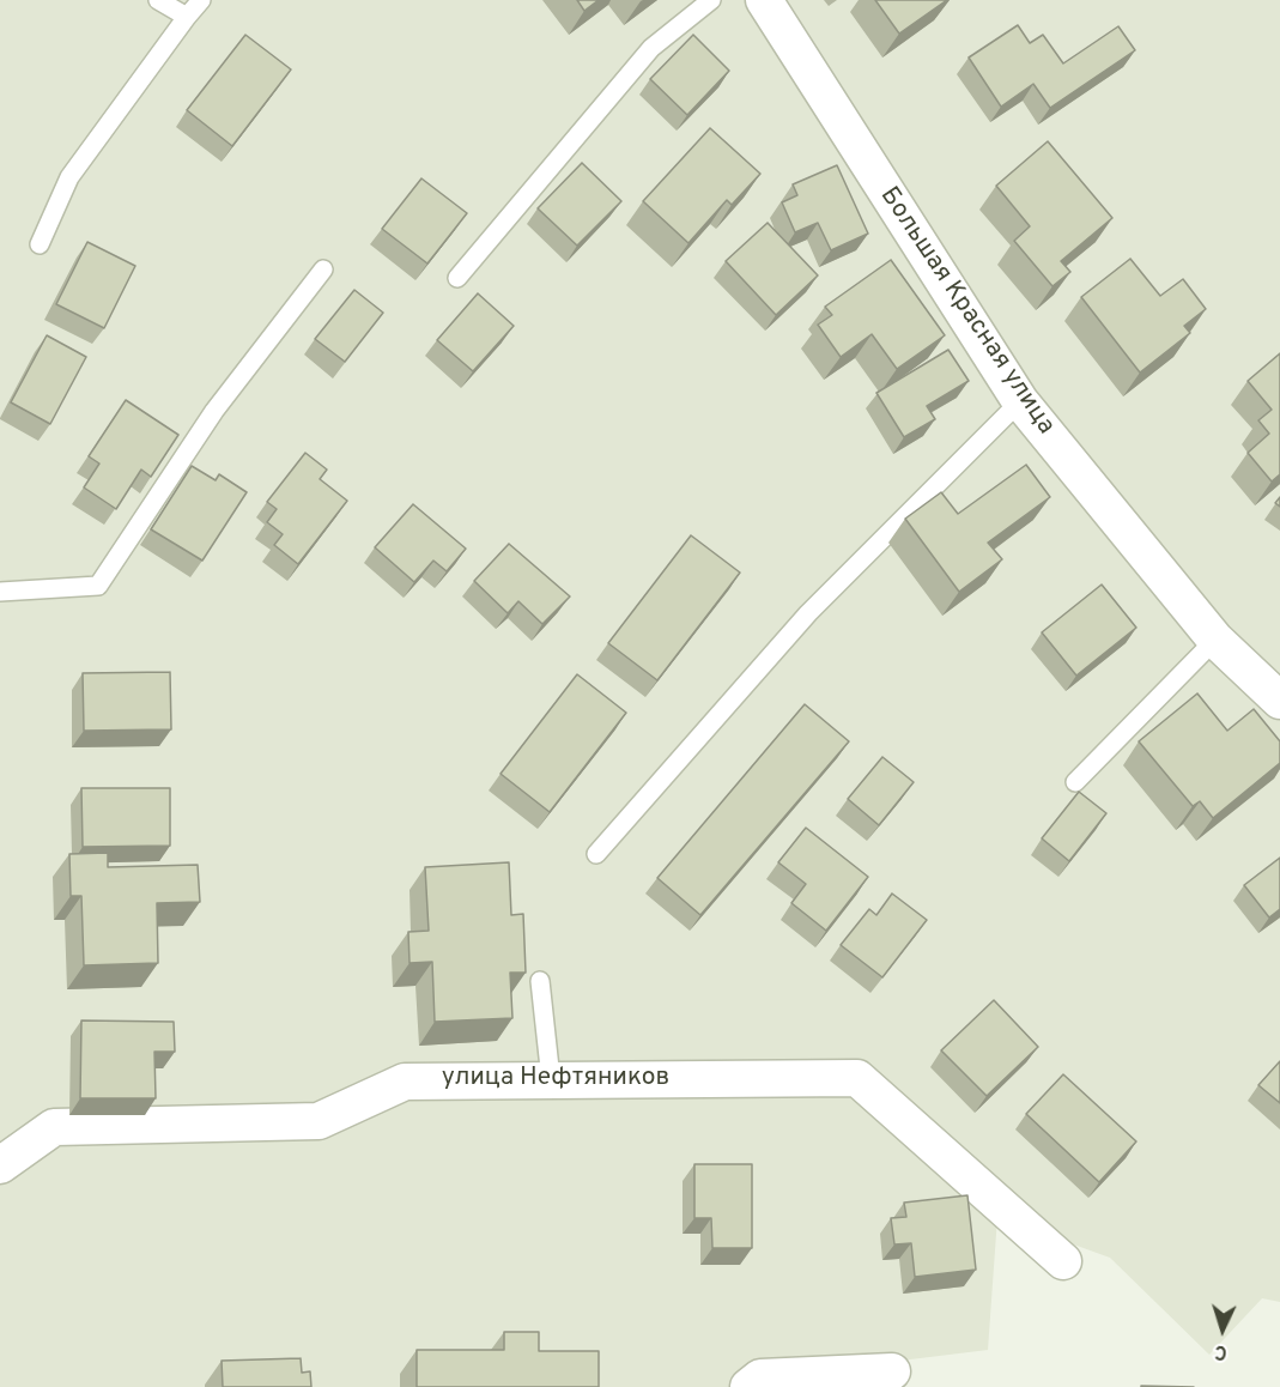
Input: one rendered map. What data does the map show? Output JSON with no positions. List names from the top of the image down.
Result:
{
  "streets": {
    "street": ["Большая Красная улица", "улица Нефтяников"]
  },
  "north": "bottom"
}
